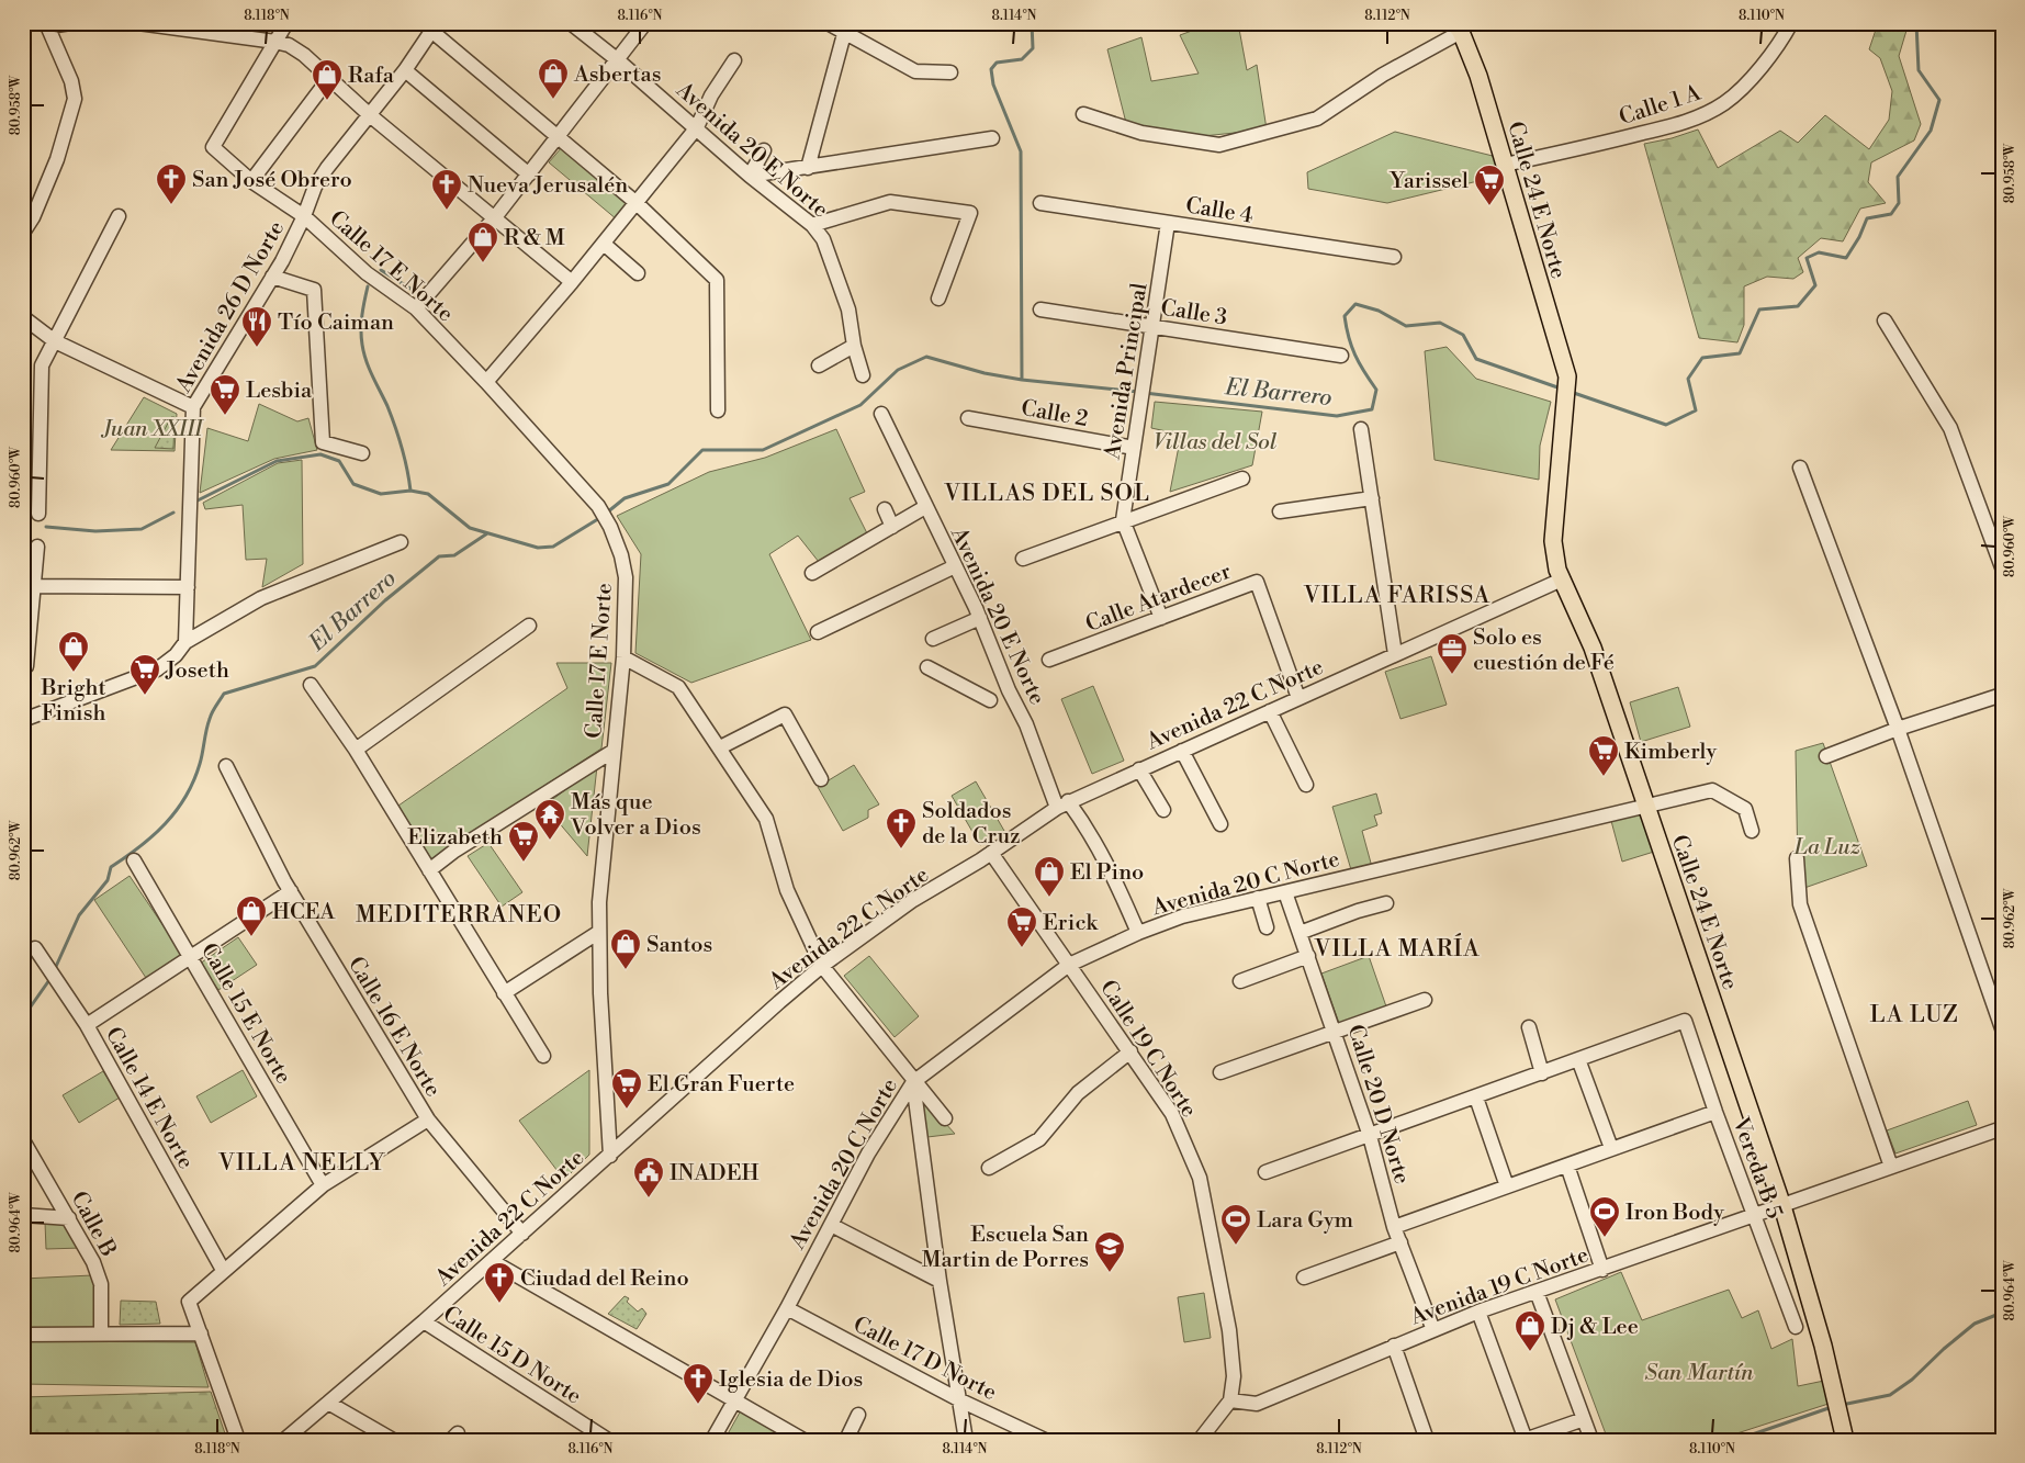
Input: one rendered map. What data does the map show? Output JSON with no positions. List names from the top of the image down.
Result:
{
  "streets": {
    "main road": ["Calle 24 E Norte"],
    "street": [
      "Calle 1 A",
      "Avenida 20 E Norte",
      "Calle 4",
      "Calle 17 E Norte",
      "Avenida 26 D Norte",
      "Calle 3",
      "Avenida Principal",
      "Calle 2",
      "Calle Atardecer",
      "Avenida 22 C Norte",
      "Avenida 20 C Norte",
      "Calle 15 E Norte",
      "Calle 16 E Norte",
      "Calle 19 C Norte",
      "Calle 14 E Norte",
      "Calle 20 D Norte",
      "Vereda B 5",
      "Calle B",
      "Avenida 19 C Norte",
      "Calle 15 D Norte",
      "Calle 17 D Norte"
    ]
  },
  "crossings": [
    ["Calle 1 A", "Calle 24 E Norte"],
    ["Avenida 20 E Norte", "Avenida 22 C Norte"],
    ["Avenida 20 E Norte", "Avenida 20 C Norte"],
    ["Calle 24 E Norte", "Avenida 22 C Norte"],
    ["Calle 24 E Norte", "Avenida 20 C Norte"],
    ["Calle 24 E Norte", "Avenida 19 C Norte"],
    ["Calle 4", "Avenida Principal"],
    ["Calle 17 E Norte", "Avenida 26 D Norte"],
    ["Calle 17 E Norte", "Avenida 22 C Norte"],
    ["Calle 3", "Avenida Principal"],
    ["Avenida Principal", "Calle 2"],
    ["Calle Atardecer", "Avenida 22 C Norte"],
    ["Avenida 22 C Norte", "Calle 16 E Norte"],
    ["Avenida 22 C Norte", "Calle 19 C Norte"],
    ["Avenida 22 C Norte", "Calle 15 D Norte"],
    ["Avenida 20 C Norte", "Calle 19 C Norte"],
    ["Avenida 20 C Norte", "Calle 20 D Norte"],
    ["Avenida 20 C Norte", "Calle 17 D Norte"],
    ["Calle 19 C Norte", "Avenida 19 C Norte"],
    ["Calle 20 D Norte", "Avenida 19 C Norte"],
    ["Vereda B 5", "Avenida 19 C Norte"]
  ],
  "districts": [
    "VILLAS DEL SOL",
    "VILLA FARISSA",
    "MEDITERRANEO",
    "VILLA MARÍA",
    "LA LUZ",
    "VILLA NELLY"
  ],
  "water": ["El Barrero"],
  "parks": [
    "Juan XXIII",
    "Villas del Sol",
    "La Luz",
    "San Martín"
  ],
  "places": {
    "shop": [
      "Asbertas",
      "Rafa",
      "R & M",
      "Bright Finish",
      "El Pino",
      "HCEA",
      "Santos",
      "Dj & Lee"
    ],
    "church": [
      "San José Obrero",
      "Nueva Jerusalén",
      "Soldados de la Cruz",
      "Ciudad del Reino",
      "Iglesia de Dios"
    ],
    "supermarket": [
      "Yarissel",
      "Lesbia",
      "Joseth",
      "Kimberly",
      "Elizabeth",
      "Erick",
      "El Gran Fuerte"
    ],
    "restaurant": ["Tío Caiman"],
    "office": ["Solo es cuestión de Fé"],
    "temple": ["Más que Volver a Dios"],
    "public building": ["INADEH"],
    "sports": ["Iron Body", "Lara Gym"],
    "school or university": ["Escuela San Martin de Porres"]
  },
  "coordinates": [
    "8.118°N",
    "8.116°N",
    "8.114°N",
    "8.112°N",
    "8.110°N",
    "80.958°W",
    "80.960°W",
    "80.962°W",
    "80.964°W"
  ]
}
